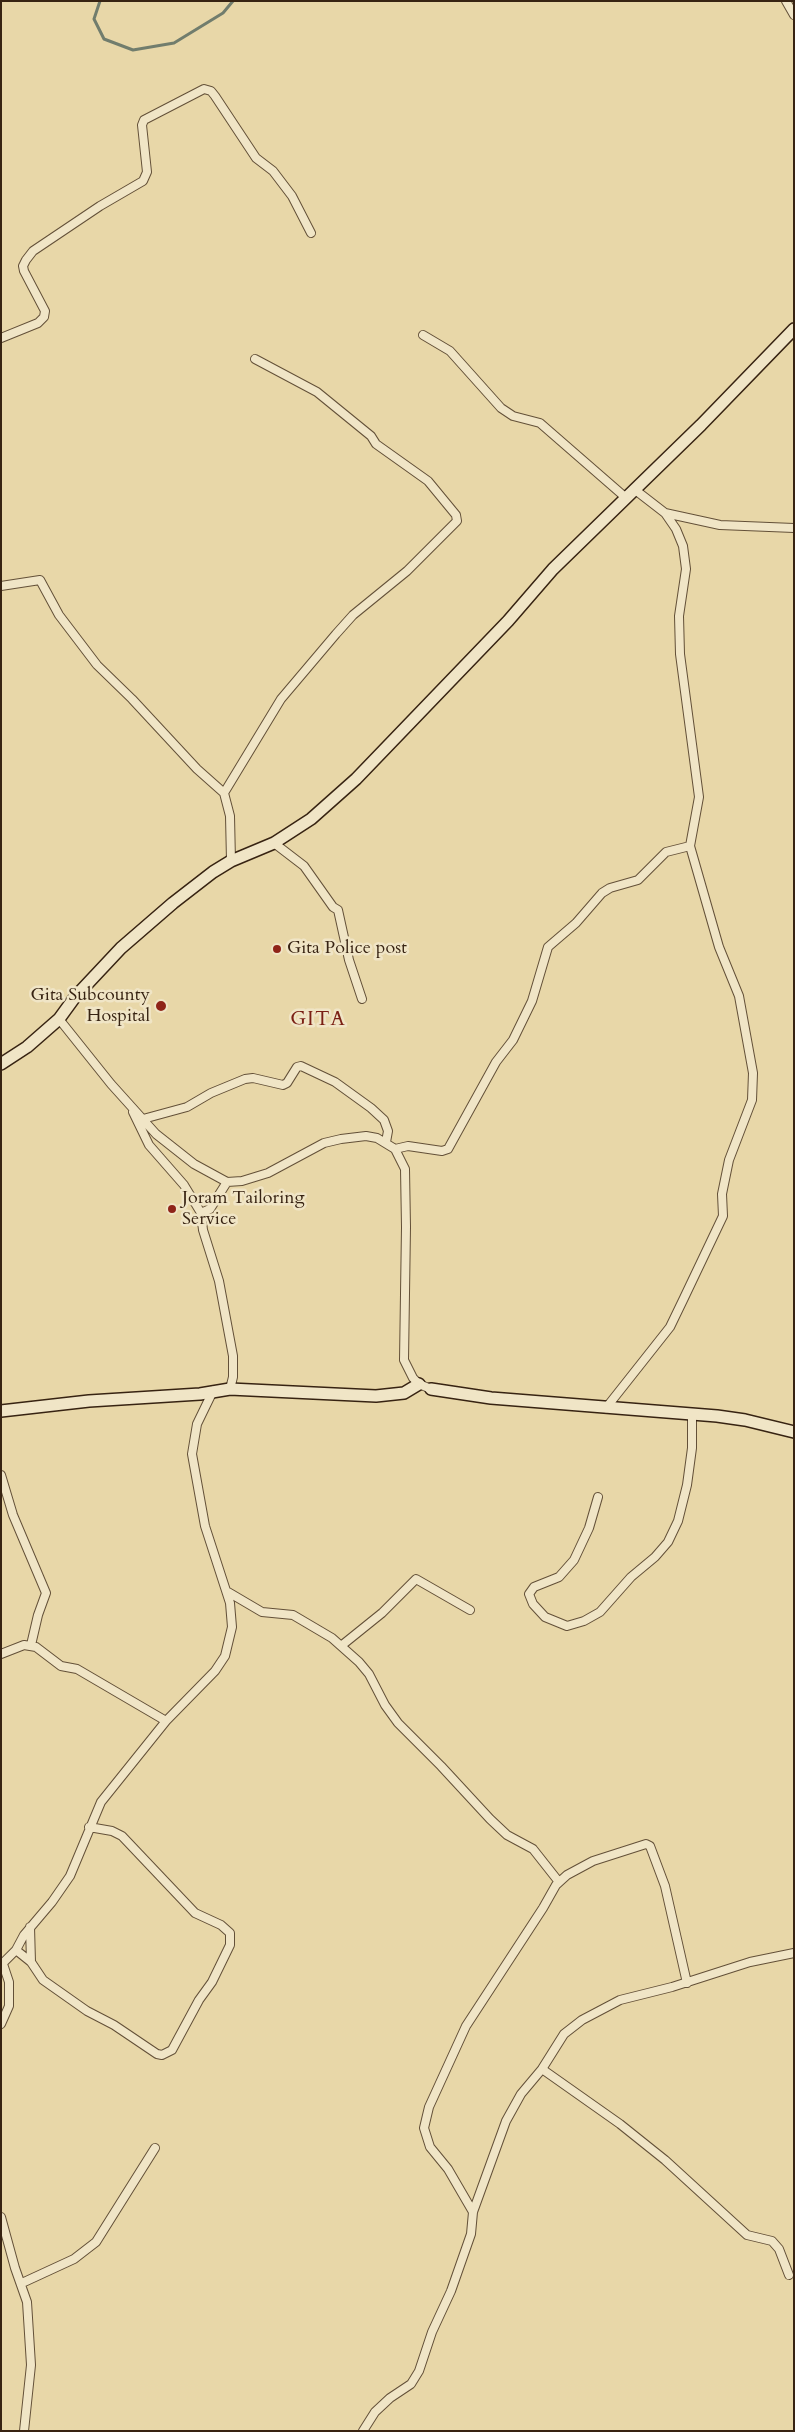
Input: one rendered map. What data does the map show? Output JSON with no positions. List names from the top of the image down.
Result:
{
  "districts": ["GITA"],
  "places": ["Gita Police post", "Gita Subcounty Hospital", "Joram Tailoring Service"]
}
